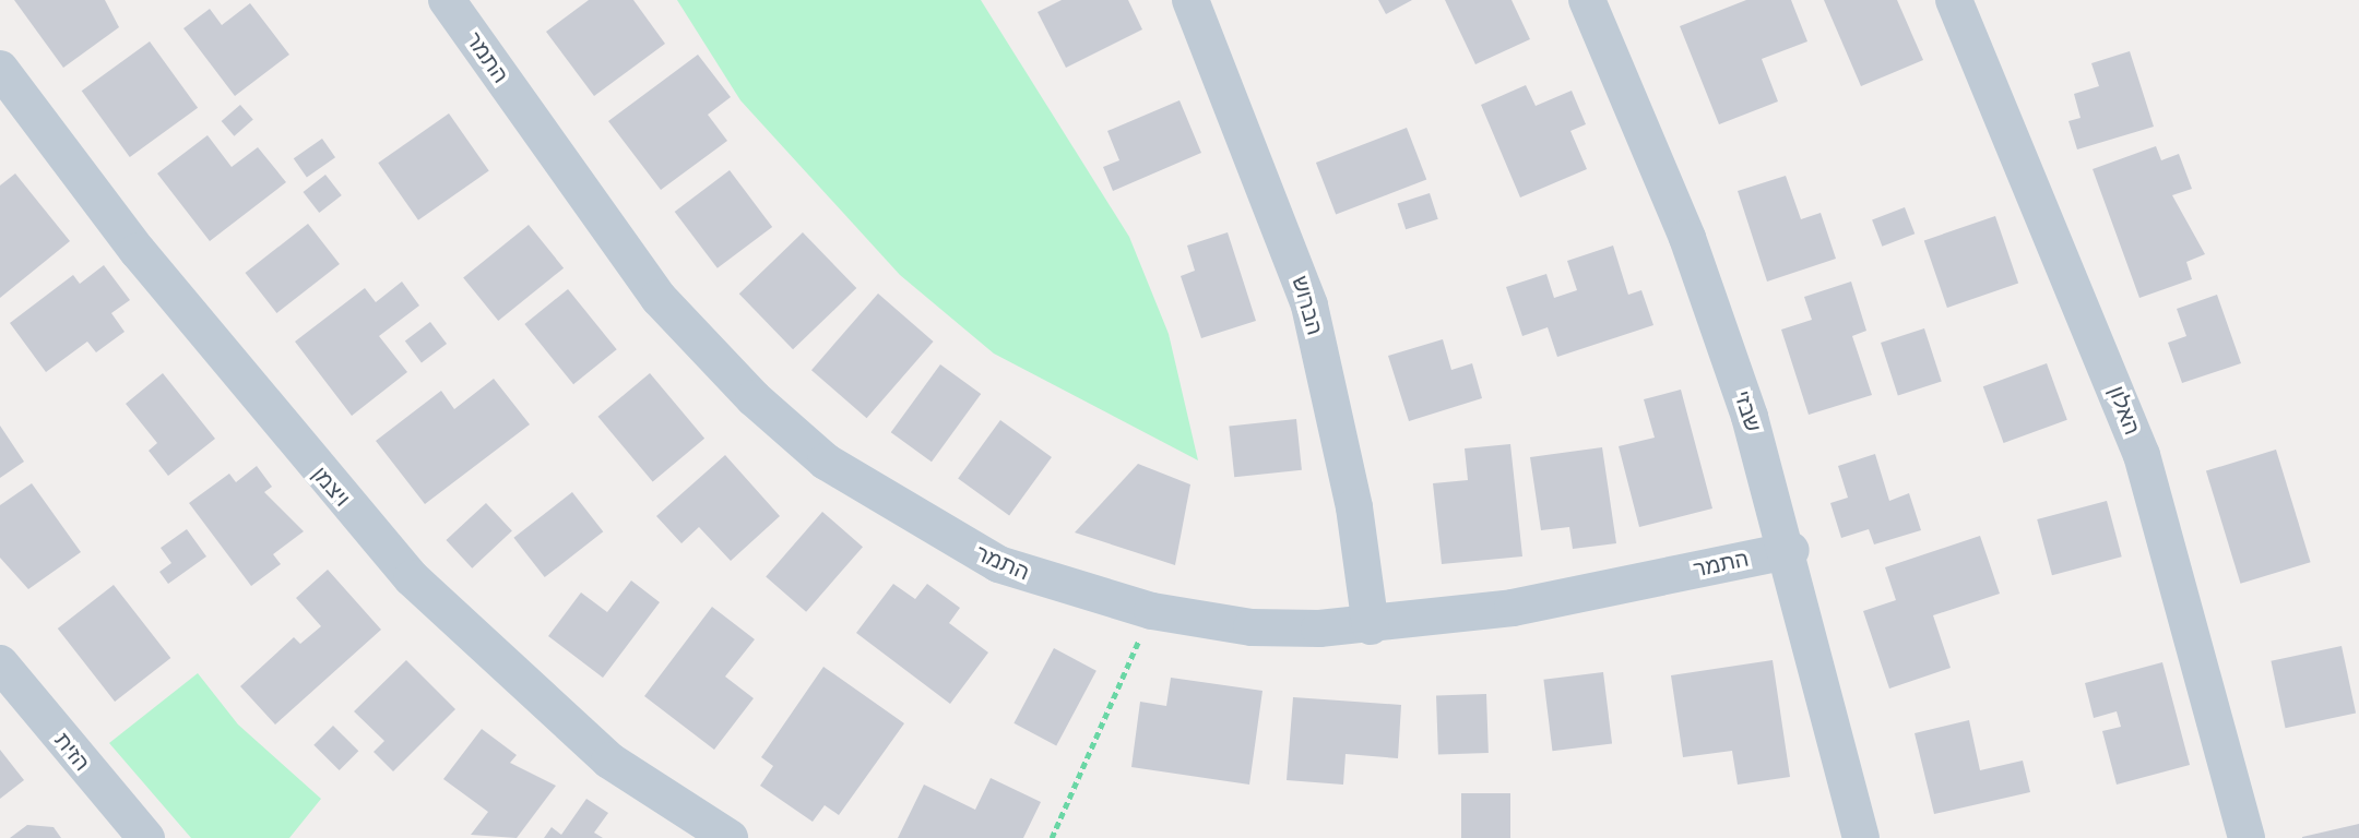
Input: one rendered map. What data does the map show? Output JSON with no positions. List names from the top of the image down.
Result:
{
  "streets": {
    "street": [
      "התמר",
      "הברוש",
      "האלון",
      "שבזי",
      "ויצמן",
      "הזית"
    ]
  },
  "crossings": [
    ["התמר", "הברוש"],
    ["התמר", "שבזי"]
  ]
}
